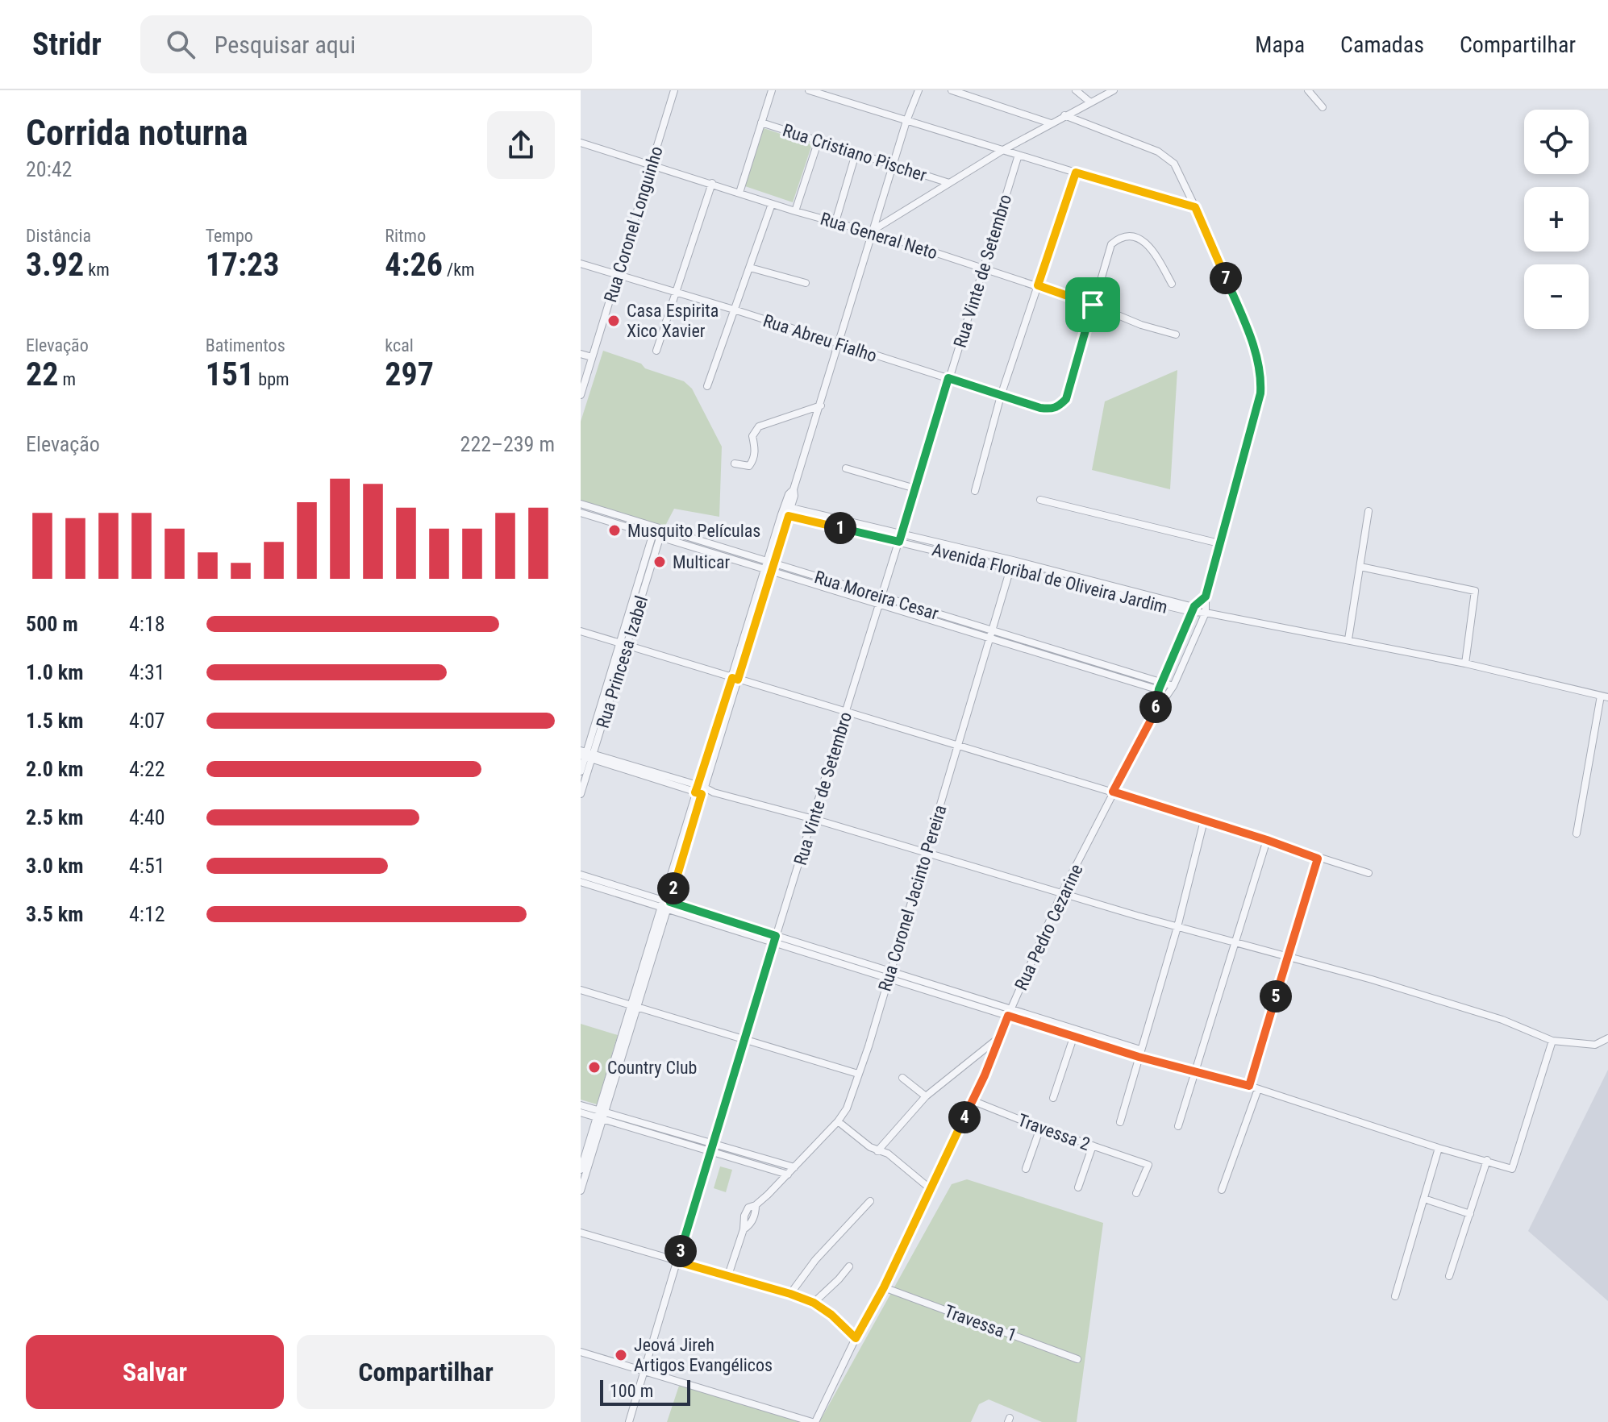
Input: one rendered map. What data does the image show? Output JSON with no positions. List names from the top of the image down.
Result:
{
  "streets": {
    "street": [
      "Rua Cristiano Pischer",
      "Rua Coronel Longuinho",
      "Rua General Neto",
      "Rua Vinte de Setembro",
      "Rua Abreu Fialho",
      "Avenida Floribal de Oliveira Jardim",
      "Rua Moreira Cesar",
      "Rua Princesa Izabel",
      "Rua Coronel Jacinto Pereira",
      "Rua Pedro Cezarine",
      "Travessa 2",
      "Travessa 1"
    ]
  },
  "crossings": [
    ["Rua Coronel Longuinho", "Rua General Neto"],
    ["Rua Coronel Longuinho", "Rua Abreu Fialho"],
    ["Rua General Neto", "Rua Vinte de Setembro"],
    ["Rua General Neto", "Rua Abreu Fialho"],
    ["Rua Vinte de Setembro", "Rua Abreu Fialho"],
    ["Rua Vinte de Setembro", "Avenida Floribal de Oliveira Jardim"],
    ["Rua Vinte de Setembro", "Rua Moreira Cesar"],
    ["Avenida Floribal de Oliveira Jardim", "Rua Coronel Jacinto Pereira"],
    ["Avenida Floribal de Oliveira Jardim", "Rua Pedro Cezarine"],
    ["Rua Moreira Cesar", "Rua Princesa Izabel"],
    ["Rua Moreira Cesar", "Rua Coronel Jacinto Pereira"],
    ["Rua Moreira Cesar", "Rua Pedro Cezarine"],
    ["Rua Pedro Cezarine", "Travessa 2"],
    ["Rua Pedro Cezarine", "Travessa 1"]
  ],
  "places": [
    "Casa Espirita Xico Xavier",
    "Musquito Películas",
    "Multicar",
    "Country Club",
    "Jeová Jireh Artigos Evangélicos"
  ],
  "scale_bar": "100 m",
  "page": {
    "header": "Stridr",
    "search": "Pesquisar aqui",
    "nav": ["Mapa", "Camadas", "Compartilhar"],
    "heading": ["Corrida noturna", "20:42"],
    "map_buttons": ["+", "−"],
    "stats": [
      ["Distância", "3.92 km"],
      ["Tempo", "17:23"],
      ["Ritmo", "4:26 /km"],
      ["Elevação", "22 m"],
      ["Batimentos", "151 bpm"],
      ["kcal", "297"]
    ],
    "pins": [
      "7",
      "1",
      "6",
      "2",
      "5",
      "4",
      "3"
    ],
    "chart": ["Elevação", "222–239 m"],
    "list": [
      {
        "name": "500 m",
        "note": "4:18"
      },
      {
        "name": "1.0 km",
        "note": "4:31"
      },
      {
        "name": "1.5 km",
        "note": "4:07"
      },
      {
        "name": "2.0 km",
        "note": "4:22"
      },
      {
        "name": "2.5 km",
        "note": "4:40"
      },
      {
        "name": "3.0 km",
        "note": "4:51"
      },
      {
        "name": "3.5 km",
        "note": "4:12"
      }
    ],
    "buttons": ["Salvar", "Compartilhar"],
    "scale": "100 m"
  }
}
